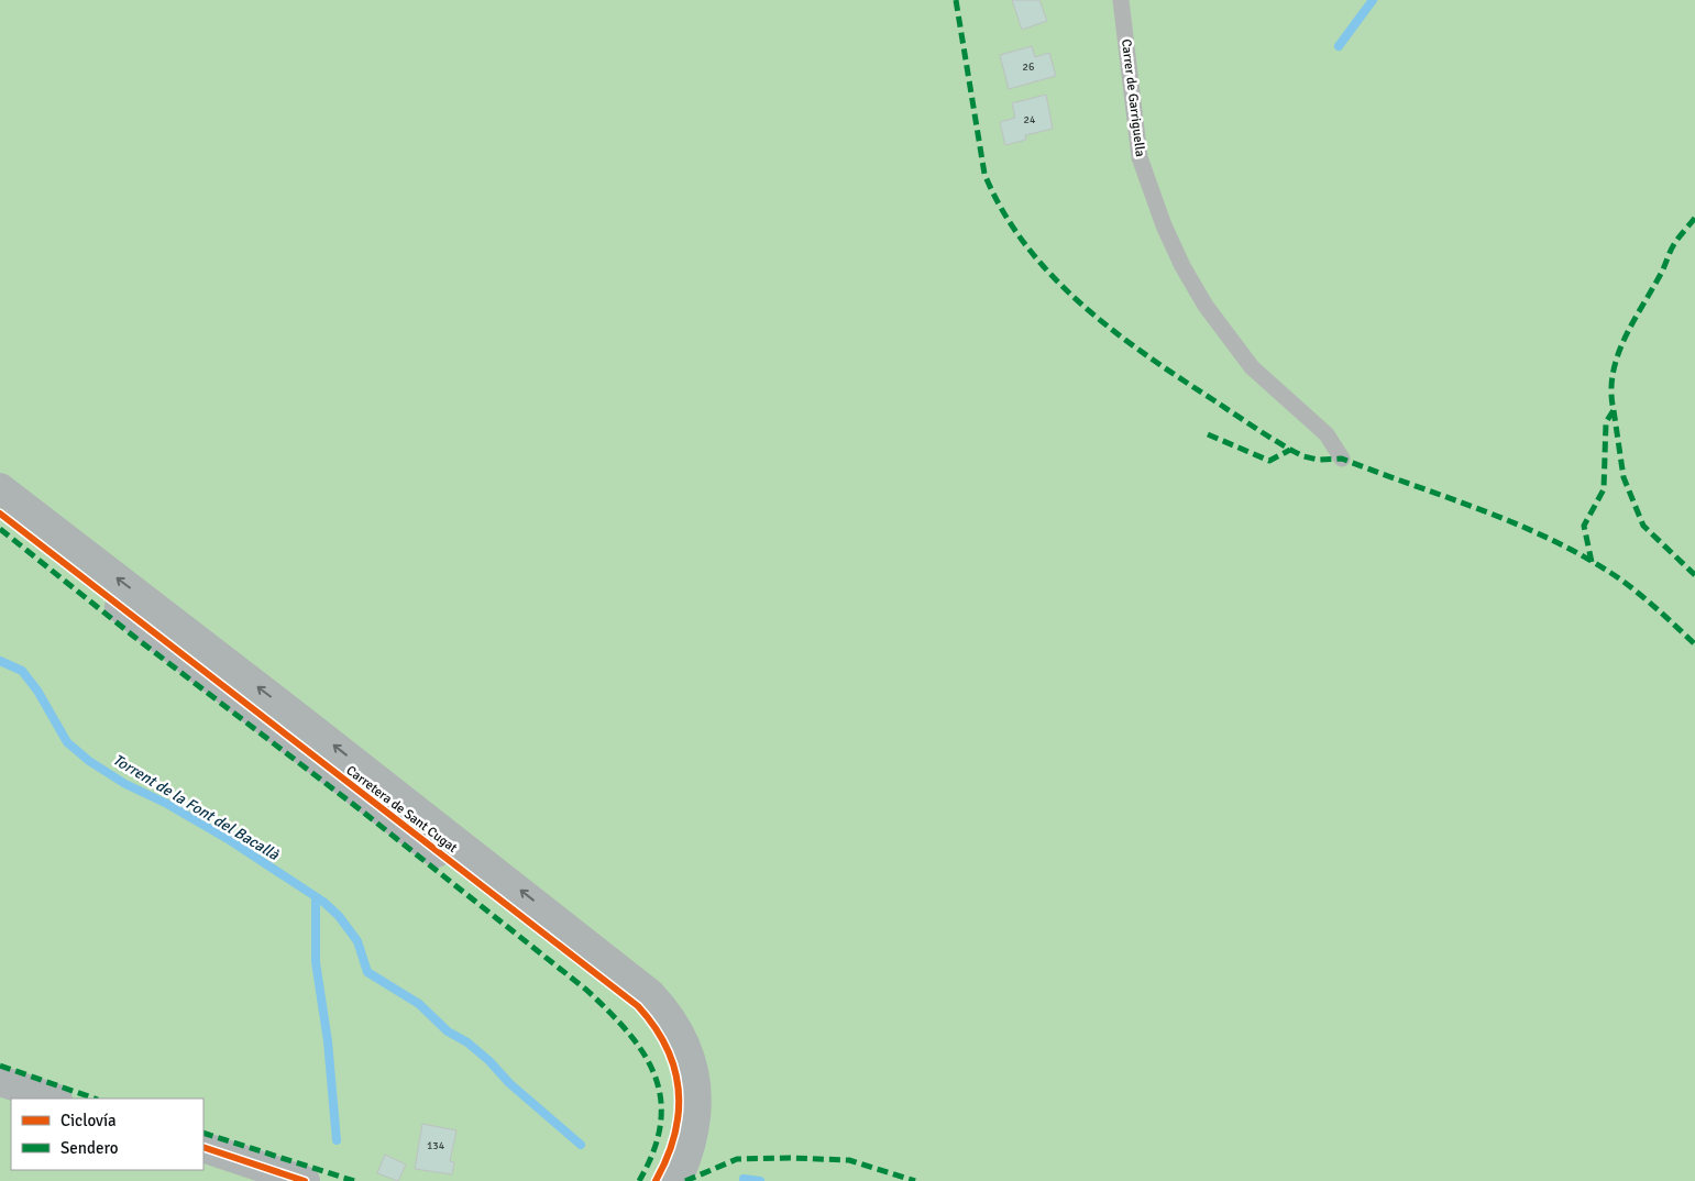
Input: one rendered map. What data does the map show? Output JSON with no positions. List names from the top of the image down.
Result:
{
  "streets": {
    "main road": ["Carretera de Sant Cugat"],
    "lane": ["Carrer de Garriguella"]
  },
  "water": ["Torrent de la Font del Bacallà"],
  "house_numbers": ["26", "24", "134"],
  "legend": ["Ciclovía", "Sendero"]
}
